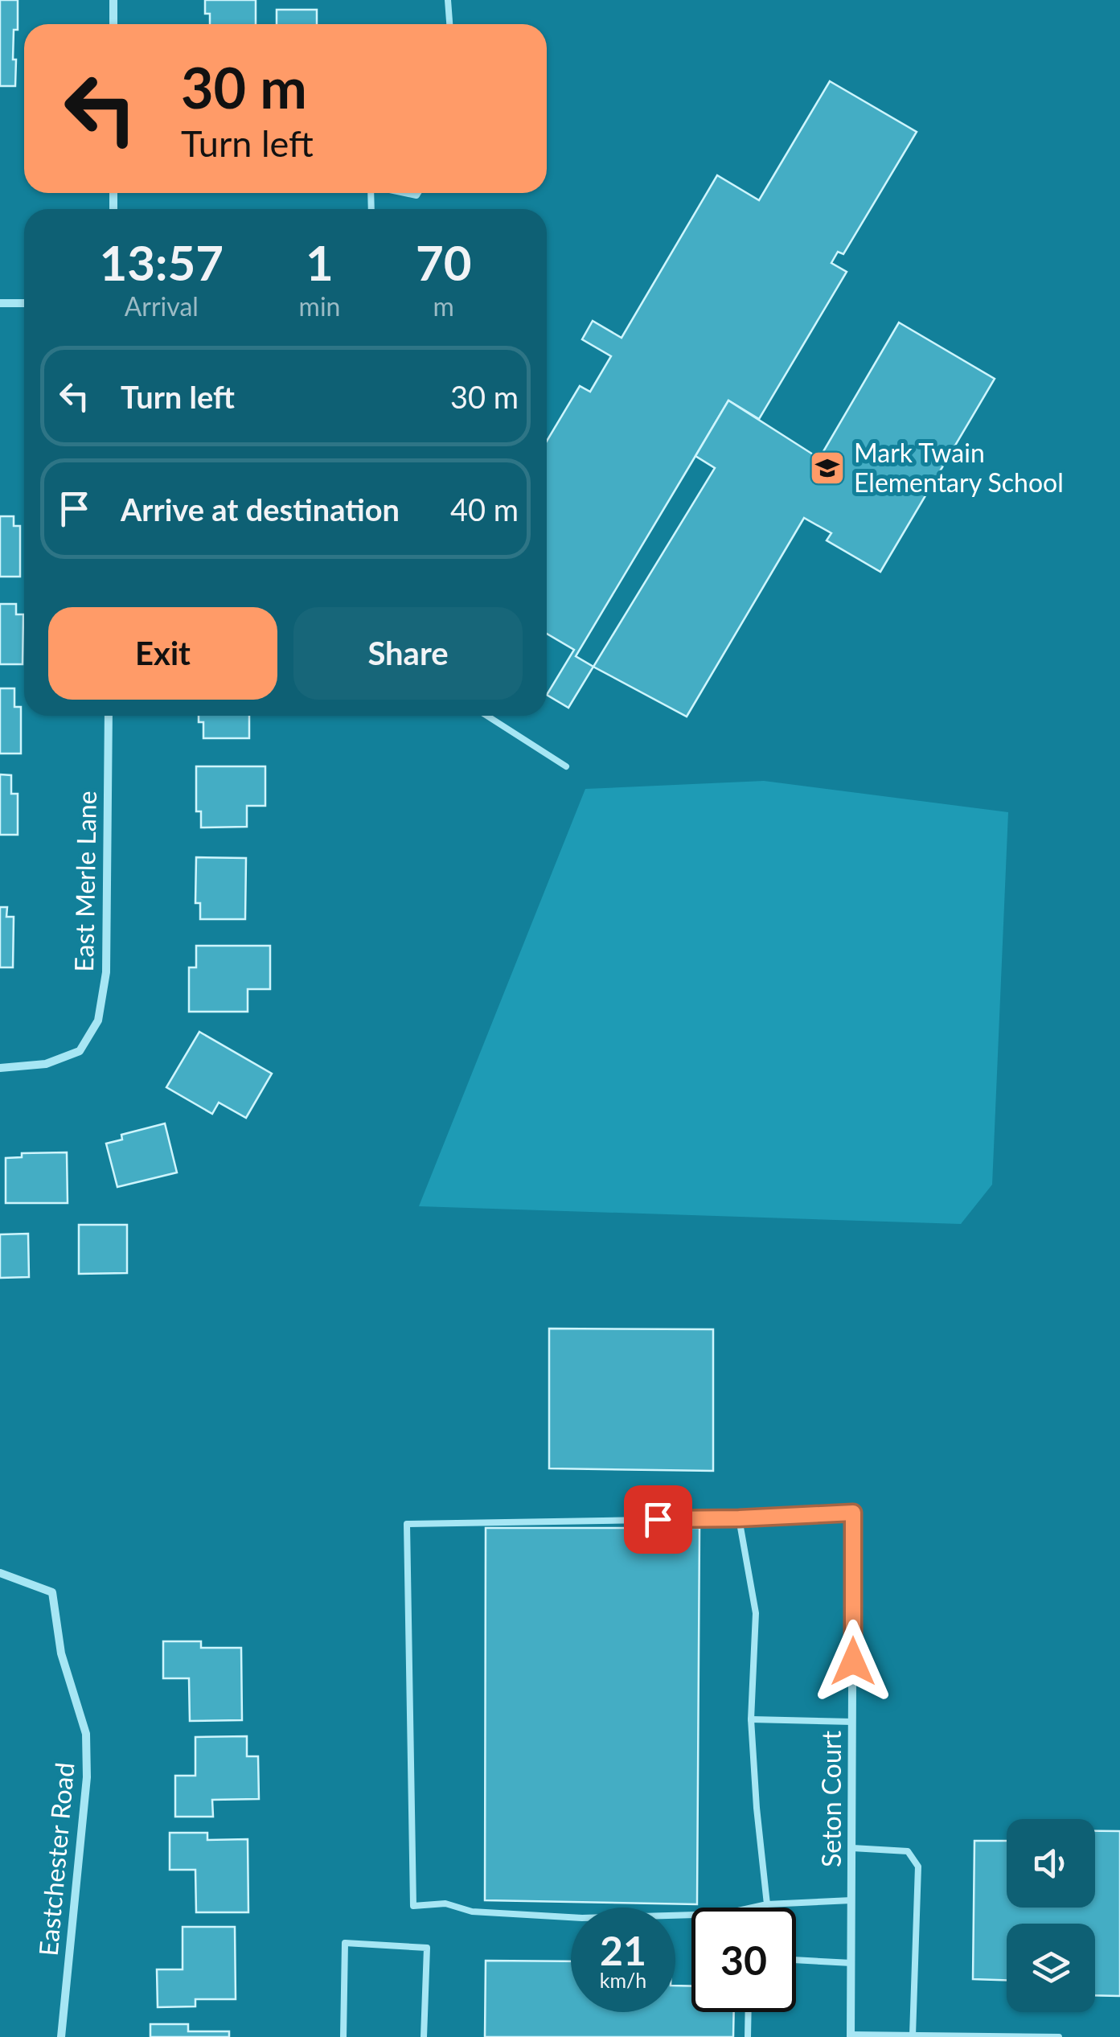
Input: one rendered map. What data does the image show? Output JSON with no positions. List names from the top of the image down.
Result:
{
  "streets": {
    "street": ["East Merle Lane", "Seton Court", "Eastchester Road"]
  },
  "places": {
    "school or university": ["Mark Twain Elementary School"]
  },
  "page": {
    "turn": ["30 m", "Turn left"],
    "eta": [
      "13:57",
      "Arrival",
      "1",
      "min",
      "70",
      "m"
    ],
    "list": [
      {
        "name": "Turn left",
        "value": "30 m"
      },
      {
        "name": "Arrive at destination",
        "value": "40 m"
      }
    ],
    "buttons": ["Exit", "Share"],
    "speed": "21 km/h",
    "limit": "30"
  }
}
